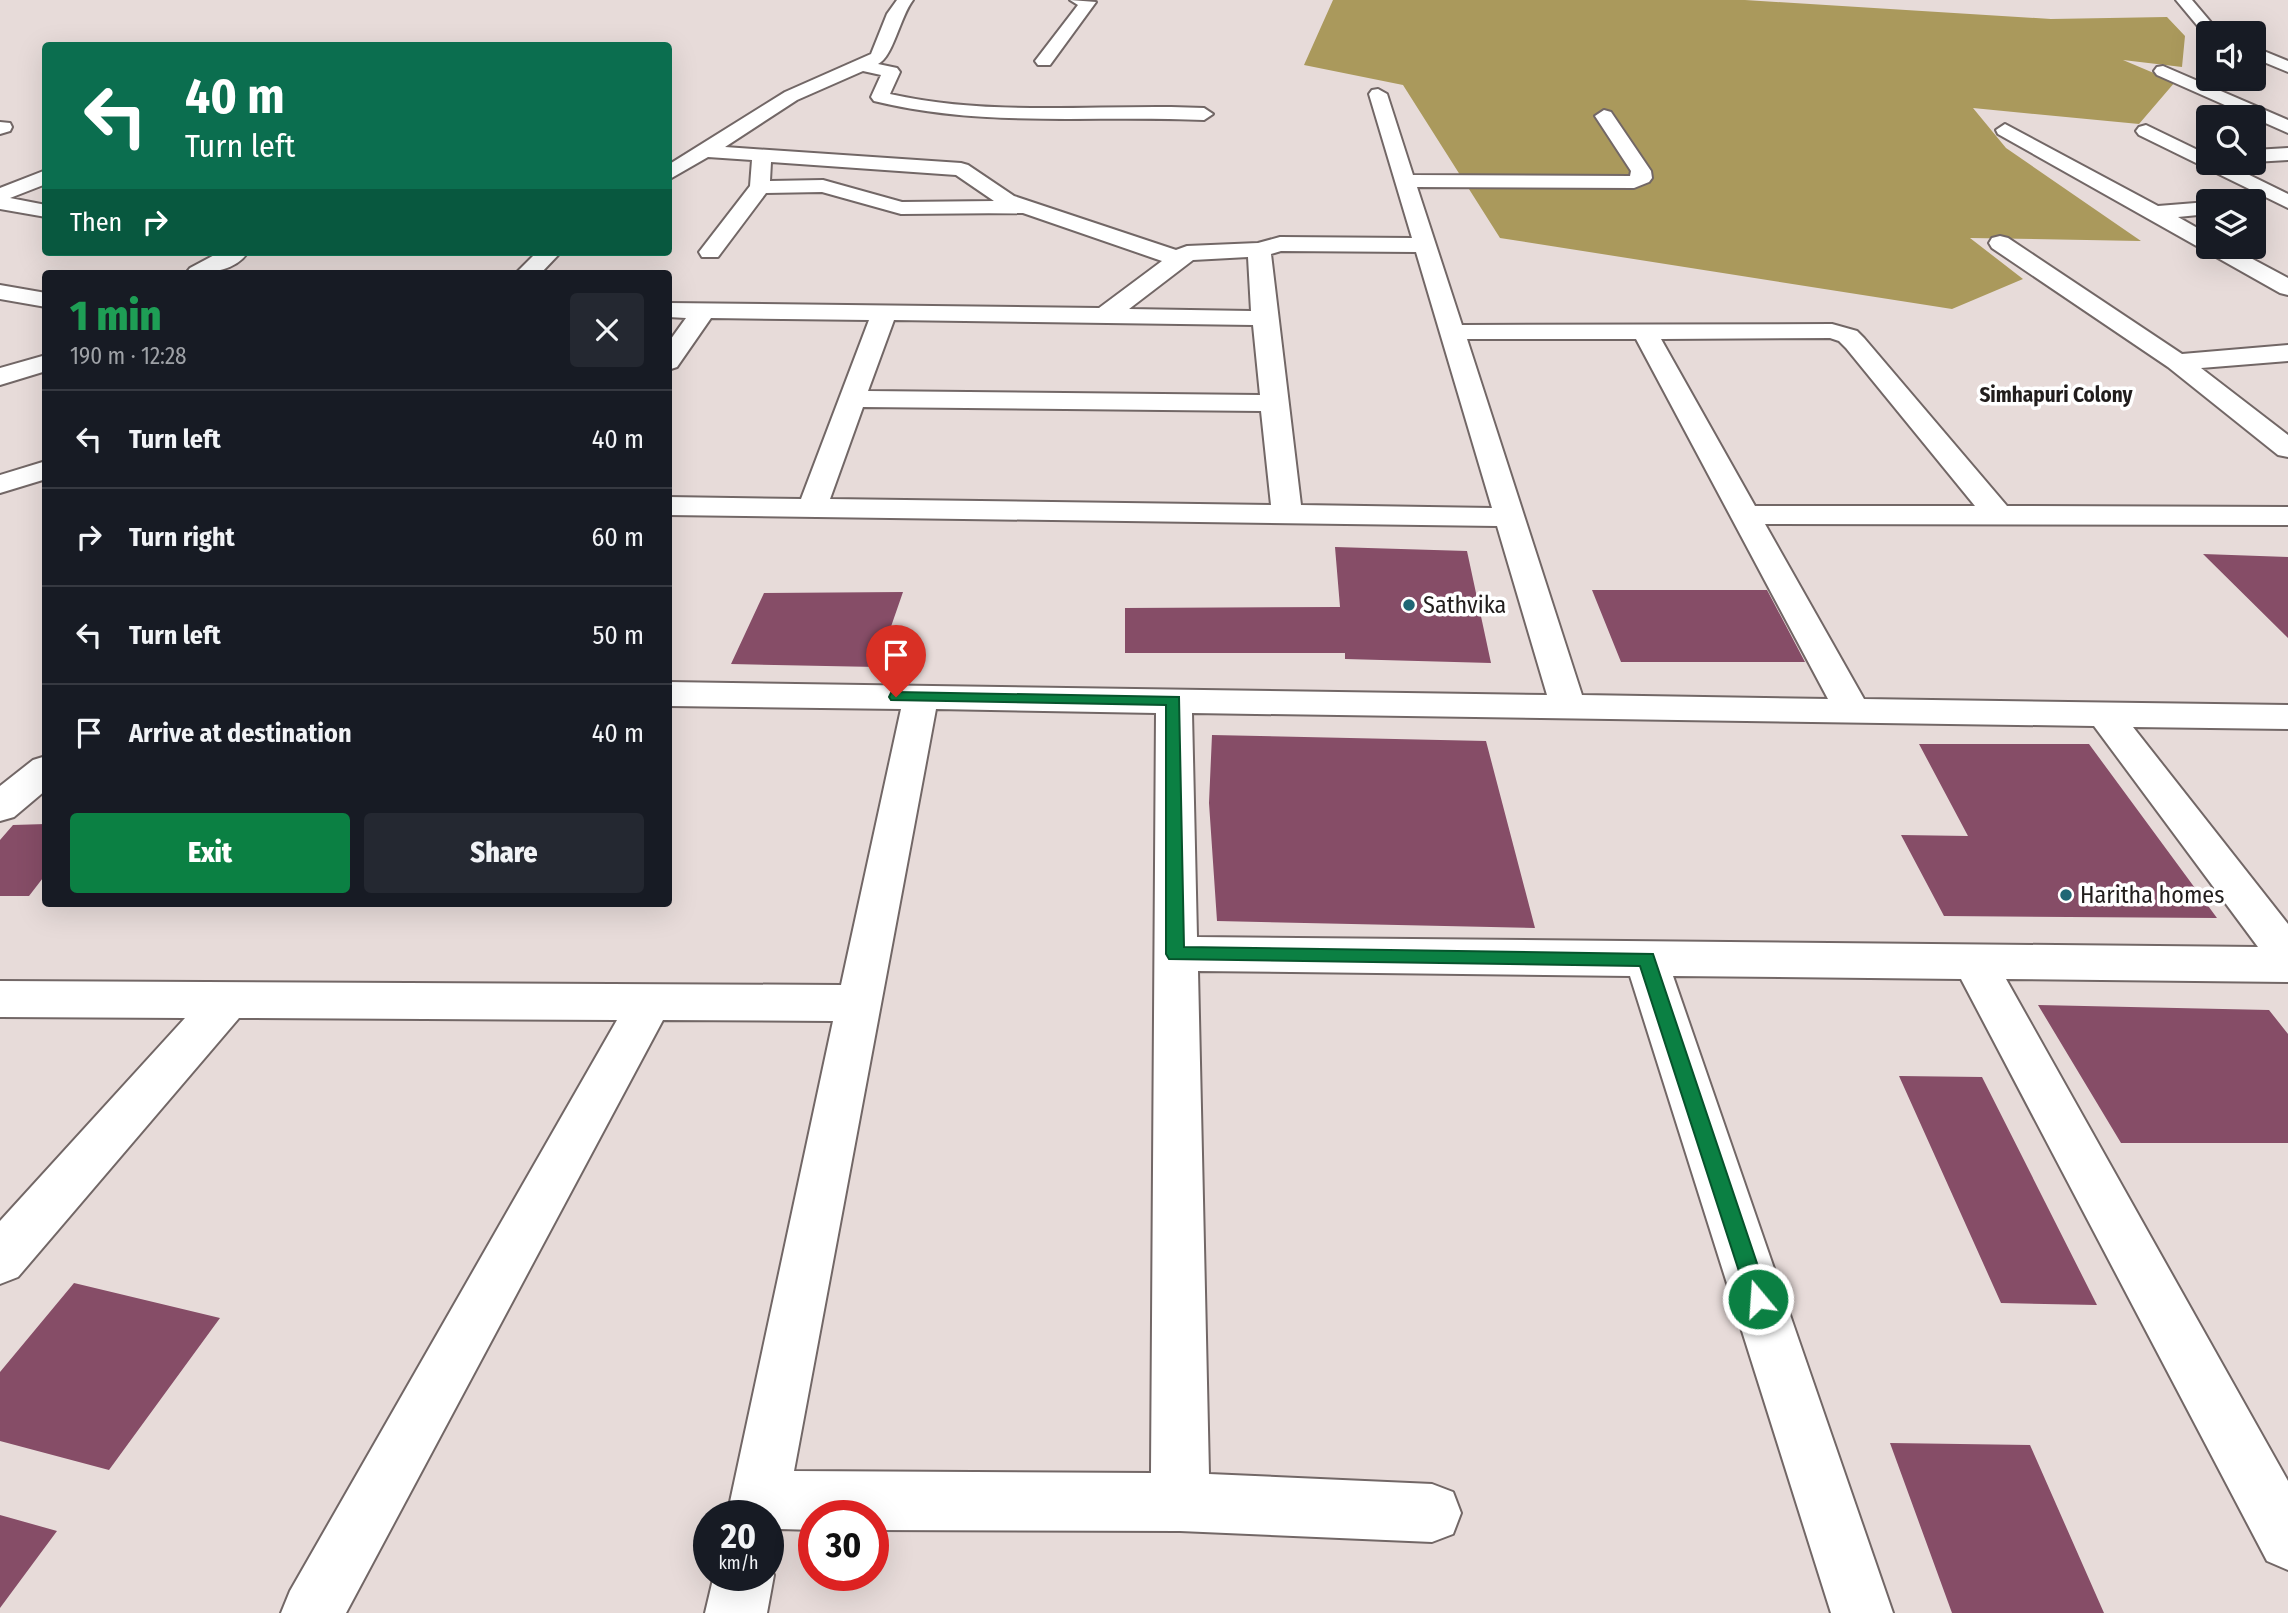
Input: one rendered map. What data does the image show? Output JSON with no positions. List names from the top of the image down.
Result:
{
  "districts": ["Simhapuri Colony"],
  "places": ["Sathvika", "Haritha homes"],
  "page": {
    "turn": ["40 m", "Turn left"],
    "then": "Then",
    "heading": ["1 min", "190 m · 12:28"],
    "list": [
      {
        "name": "Turn left",
        "value": "40 m"
      },
      {
        "name": "Turn right",
        "value": "60 m"
      },
      {
        "name": "Turn left",
        "value": "50 m"
      },
      {
        "name": "Arrive at destination",
        "value": "40 m"
      }
    ],
    "buttons": ["Exit", "Share"],
    "speed": "20 km/h",
    "limit": "30"
  }
}
